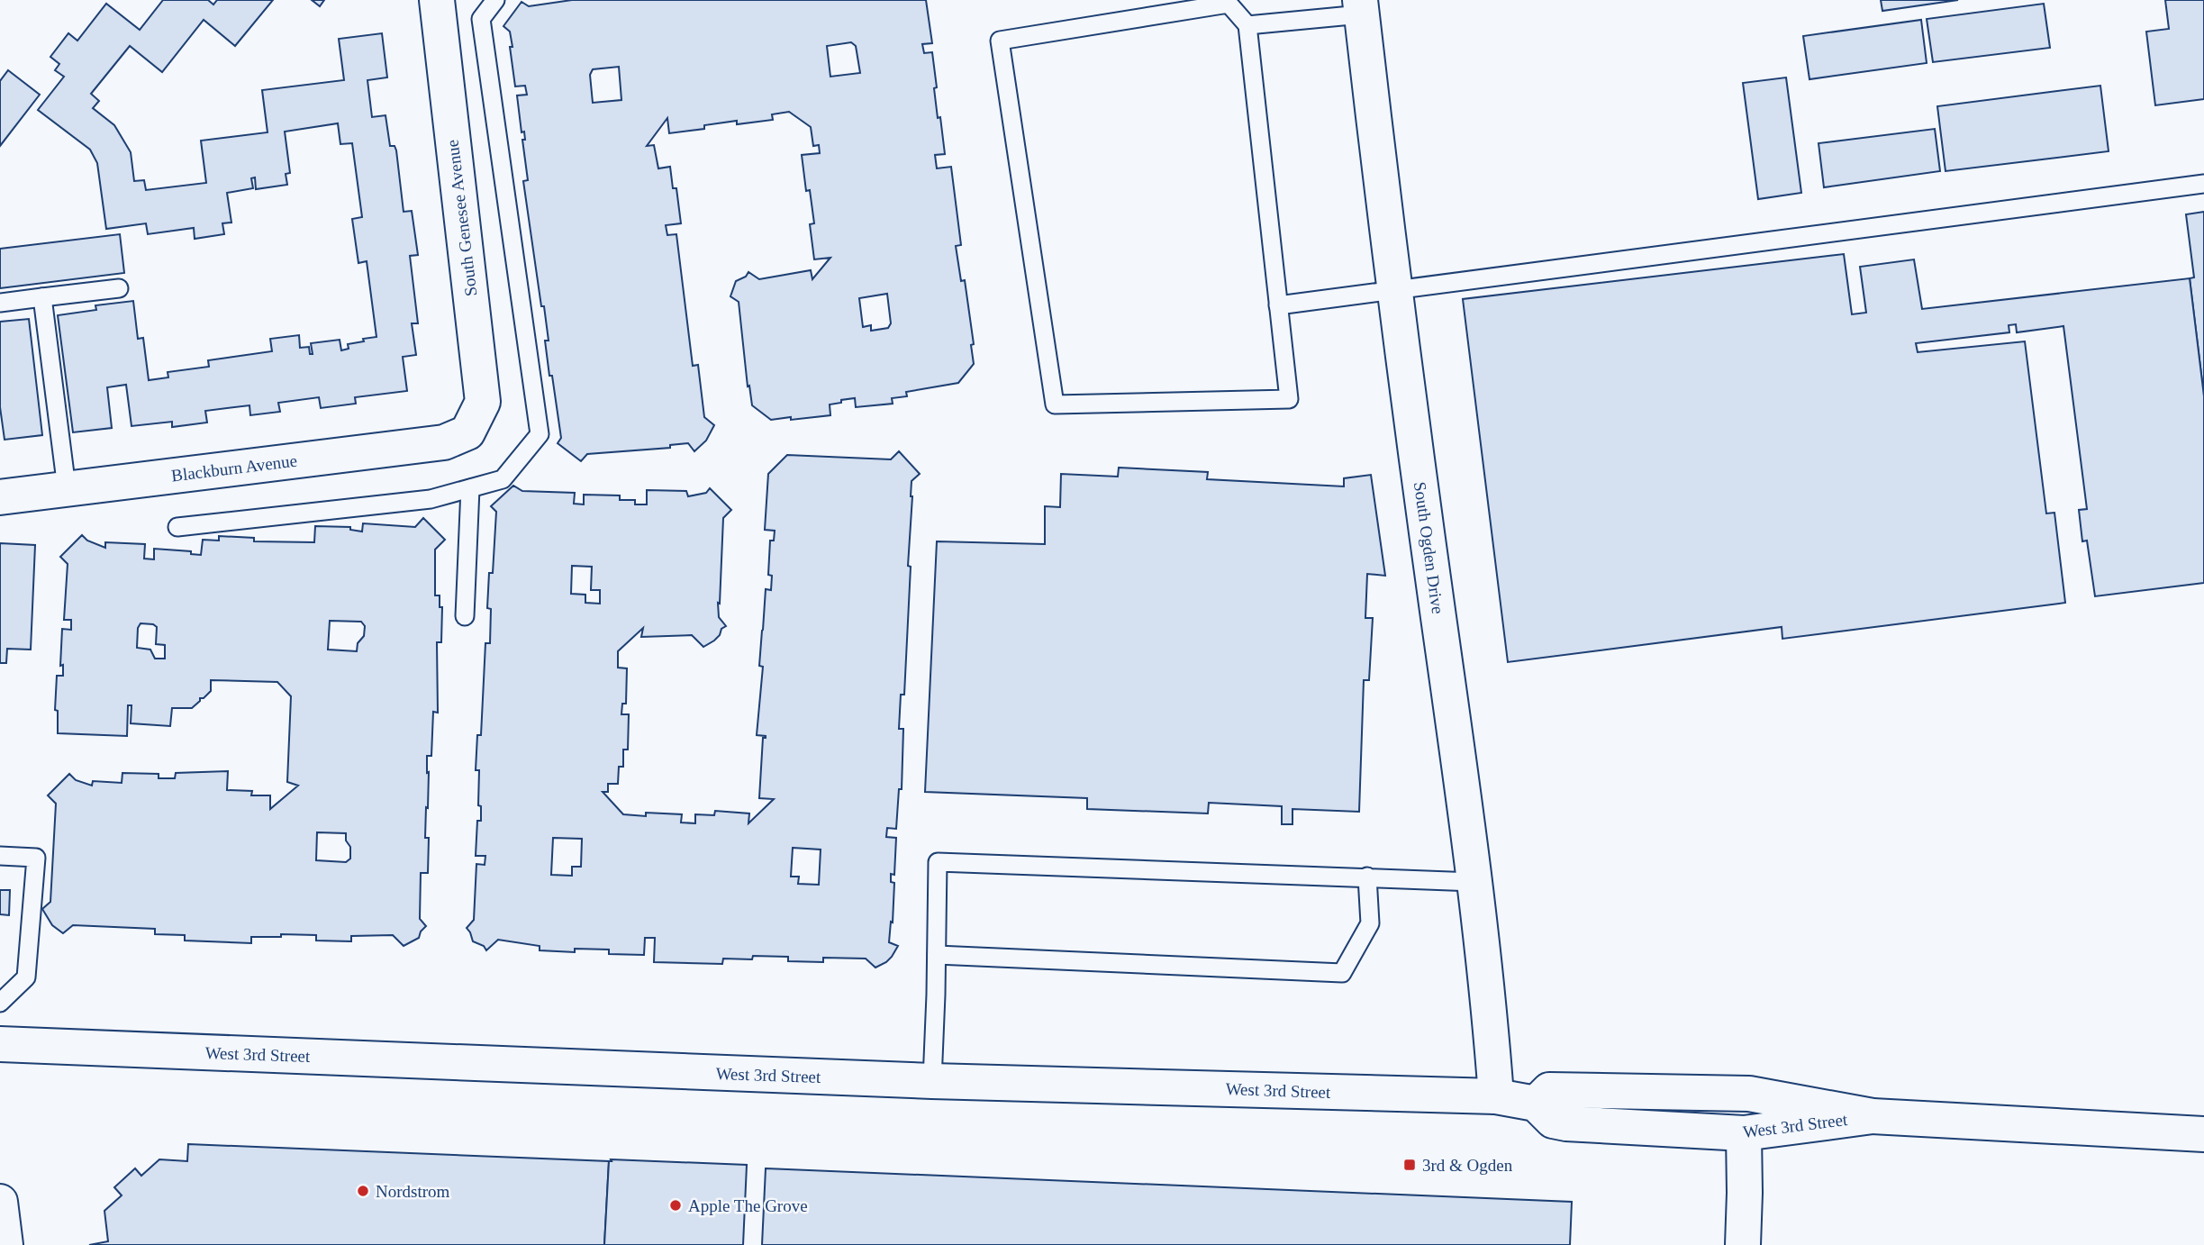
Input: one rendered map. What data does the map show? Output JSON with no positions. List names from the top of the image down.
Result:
{
  "streets": {
    "main road": [
      "South Genesee Avenue",
      "Blackburn Avenue",
      "South Ogden Drive",
      "West 3rd Street"
    ]
  },
  "crossings": [
    ["South Genesee Avenue", "Blackburn Avenue"],
    ["South Ogden Drive", "West 3rd Street"]
  ],
  "places": {
    "transit": ["3rd & Ogden"],
    "other": ["Nordstrom", "Apple The Grove"]
  }
}
